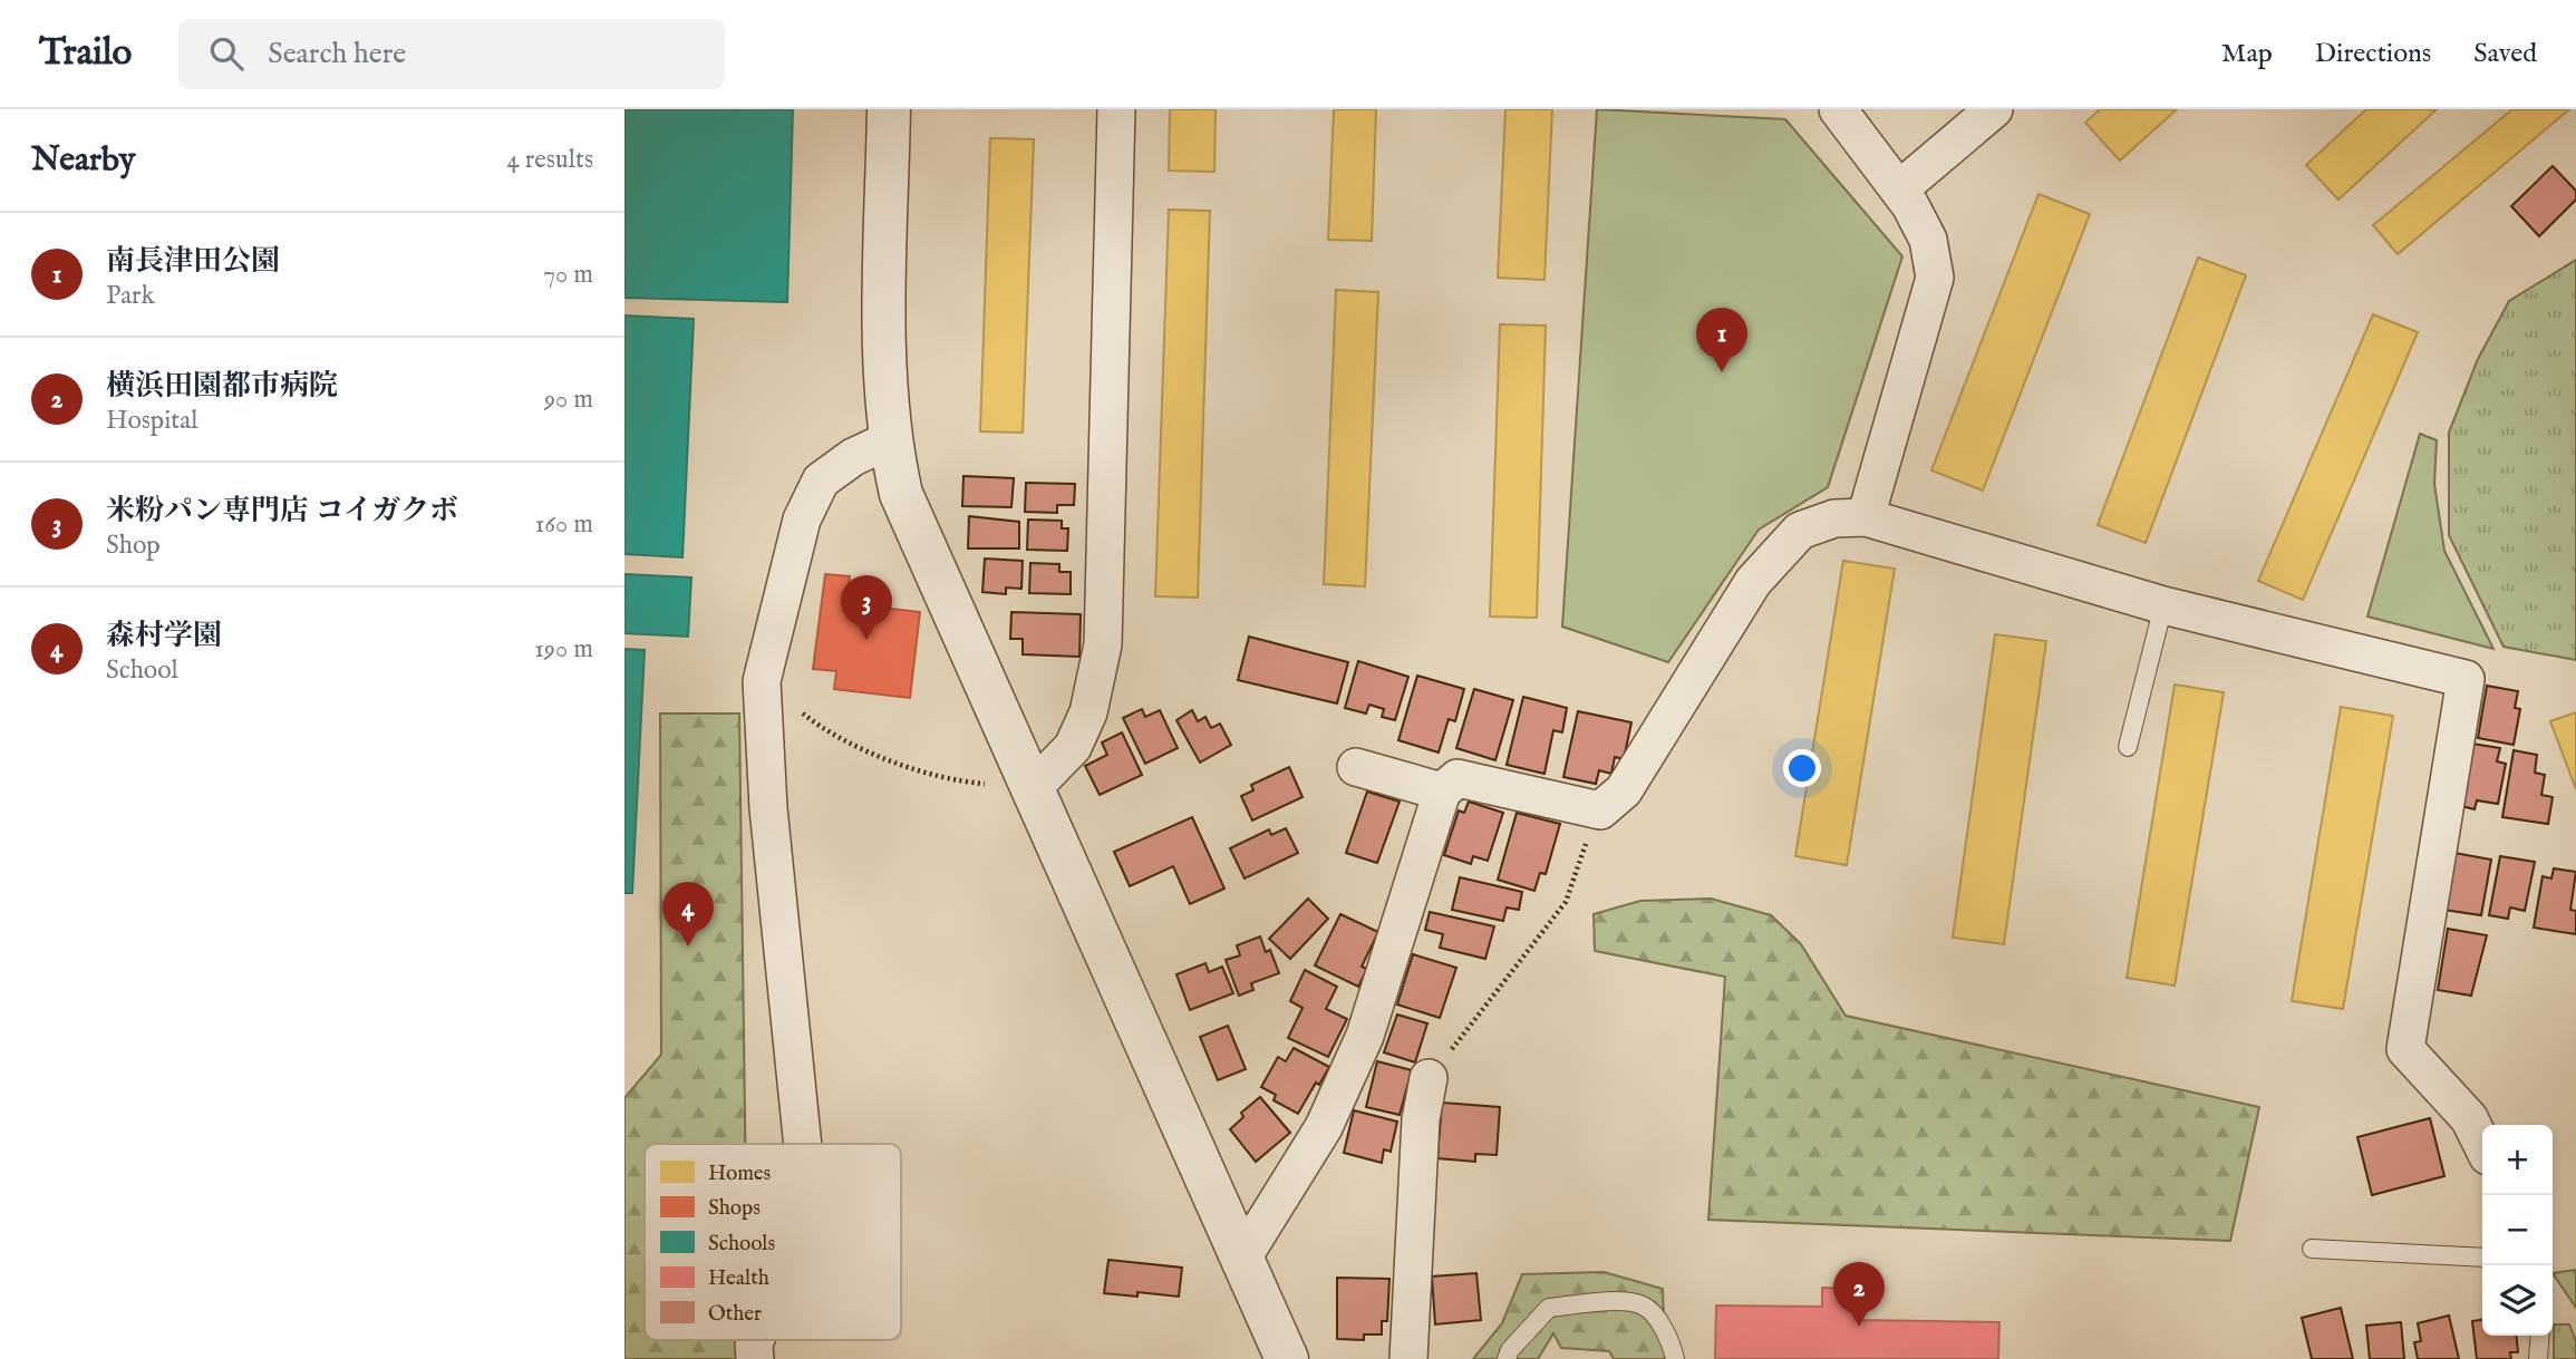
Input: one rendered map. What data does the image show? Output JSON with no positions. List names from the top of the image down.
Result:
{
  "legend": [
    "Homes",
    "Shops",
    "Schools",
    "Health",
    "Other"
  ],
  "page": {
    "header": "Trailo",
    "search": "Search here",
    "nav": ["Map", "Directions", "Saved"],
    "heading": ["Nearby", "4 results"],
    "list": [
      {
        "mark": "1",
        "name": "南長津田公園",
        "note": "Park",
        "value": "70 m"
      },
      {
        "mark": "2",
        "name": "横浜田園都市病院",
        "note": "Hospital",
        "value": "90 m"
      },
      {
        "mark": "3",
        "name": "米粉パン専門店 コイガクボ",
        "note": "Shop",
        "value": "160 m"
      },
      {
        "mark": "4",
        "name": "森村学園",
        "note": "School",
        "value": "190 m"
      }
    ],
    "pins": [
      "1",
      "3",
      "4",
      "2"
    ],
    "map_buttons": ["+", "−"]
  }
}
